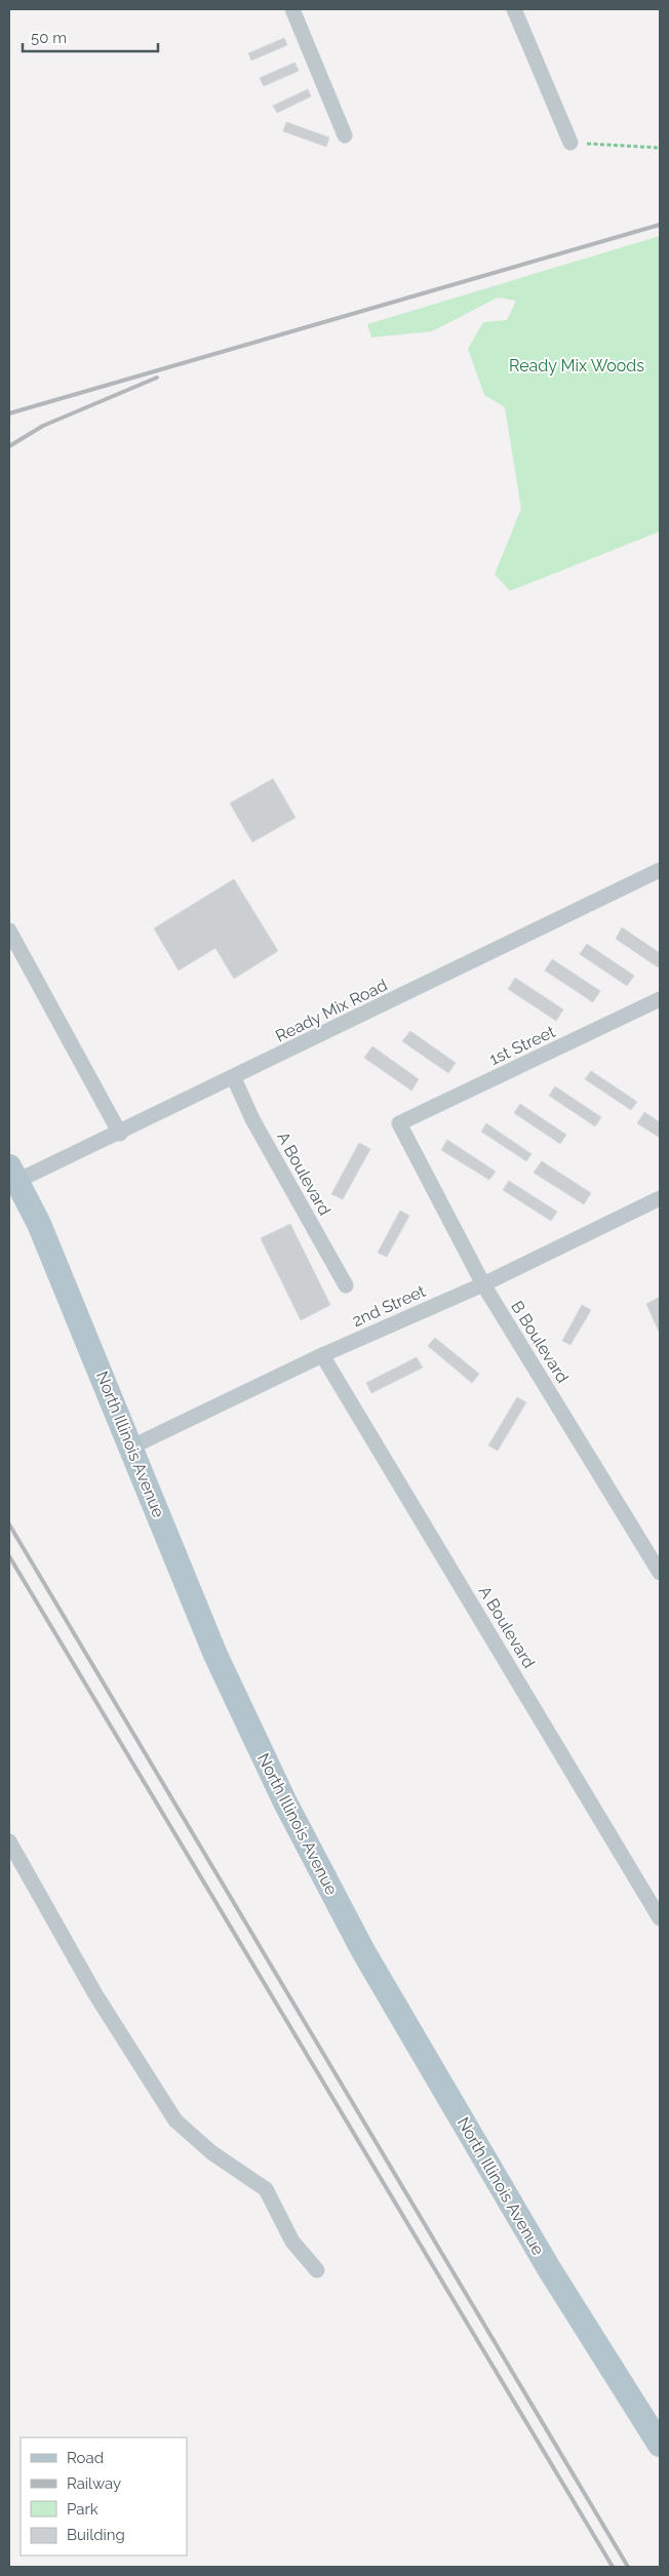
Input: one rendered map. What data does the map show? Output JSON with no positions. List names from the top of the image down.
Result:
{
  "streets": {
    "main road": ["North Illinois Avenue"],
    "street": [
      "Ready Mix Road",
      "1st Street",
      "A Boulevard",
      "2nd Street",
      "B Boulevard"
    ]
  },
  "crossings": [
    ["Ready Mix Road", "A Boulevard"],
    ["Ready Mix Road", "North Illinois Avenue"],
    ["1st Street", "B Boulevard"],
    ["A Boulevard", "2nd Street"],
    ["2nd Street", "B Boulevard"],
    ["2nd Street", "North Illinois Avenue"]
  ],
  "parks": ["Ready Mix Woods"],
  "legend": [
    "Road",
    "Railway",
    "Park",
    "Building"
  ],
  "scale_bar": "50 m"
}
